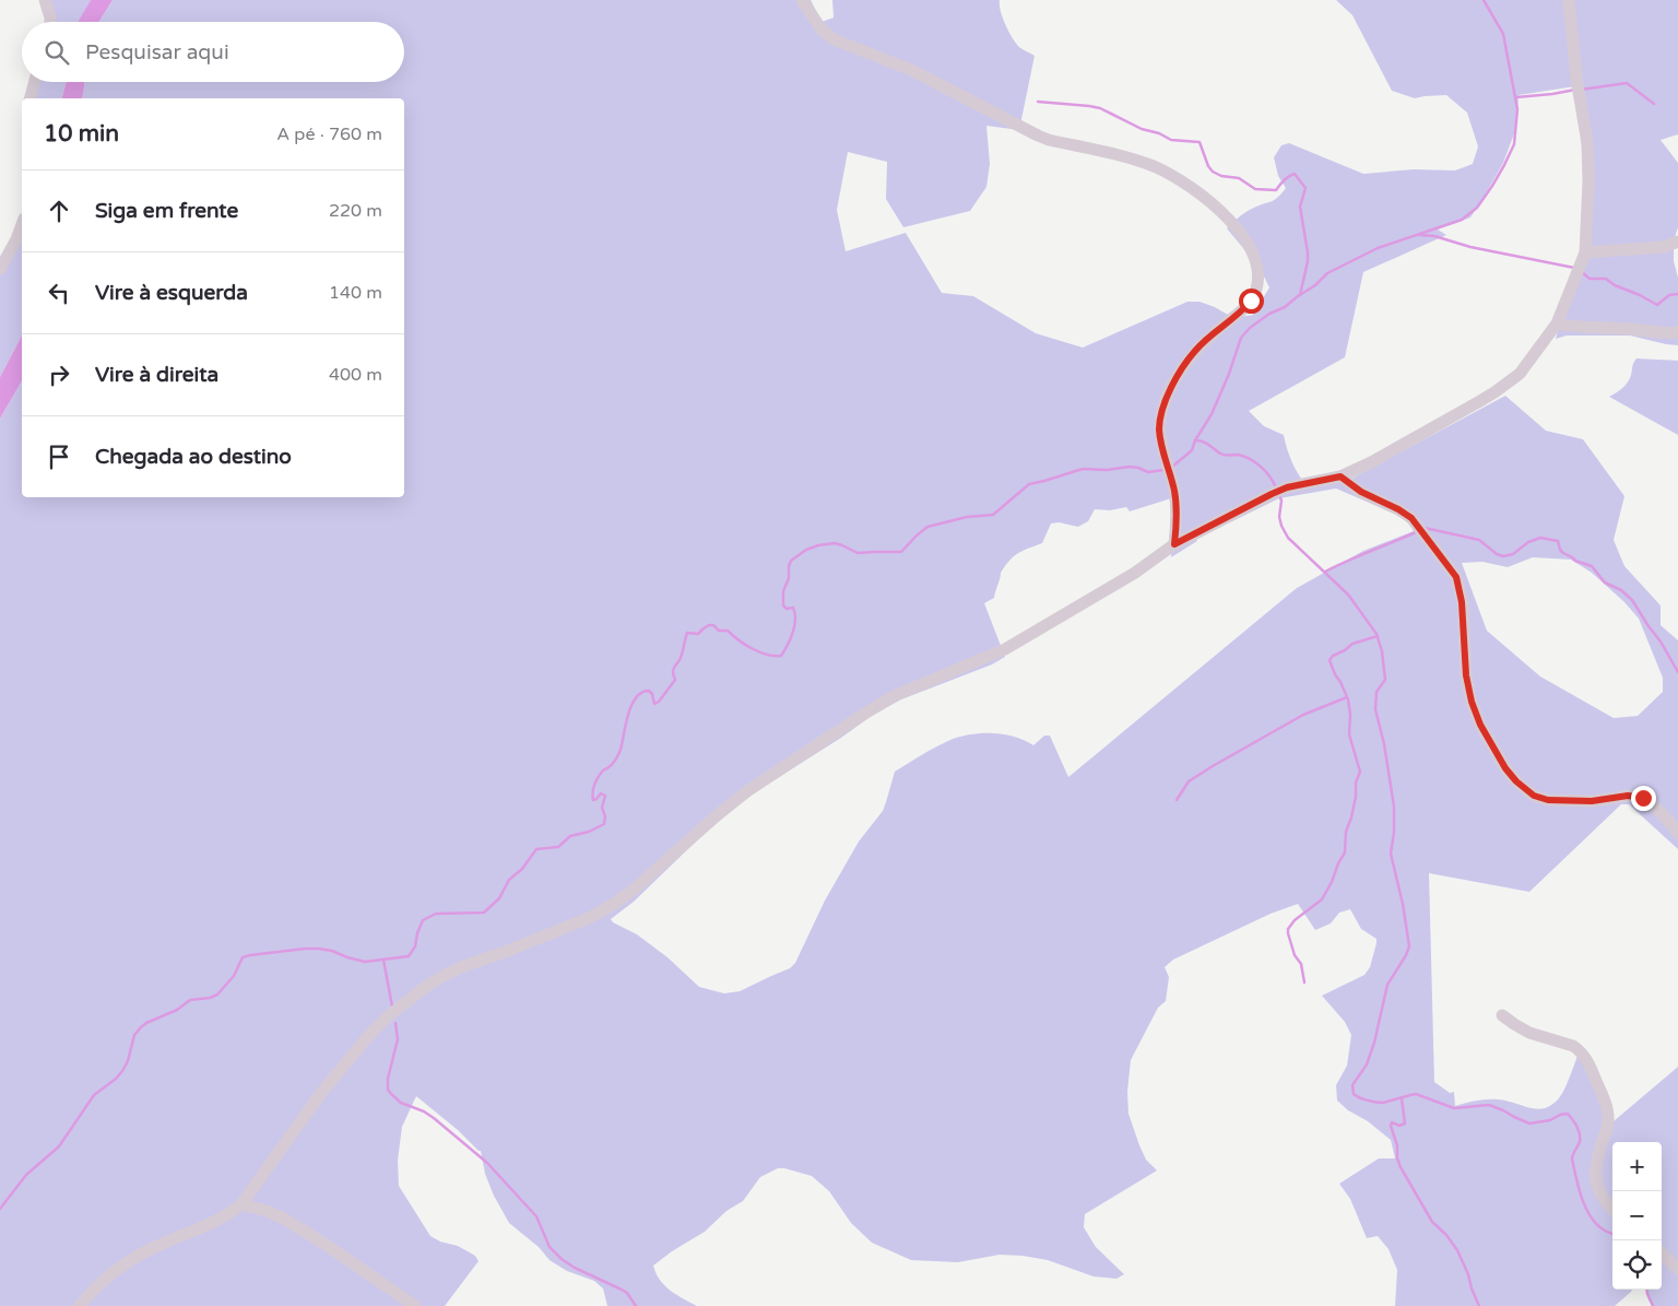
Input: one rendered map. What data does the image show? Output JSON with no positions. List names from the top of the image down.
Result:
{
  "page": {
    "search": "Pesquisar aqui",
    "heading": ["10 min", "A pé · 760 m"],
    "list": [
      ["Siga em frente", "220 m"],
      ["Vire à esquerda", "140 m"],
      ["Vire à direita", "400 m"],
      "Chegada ao destino"
    ],
    "map_buttons": ["+", "−"]
  }
}
